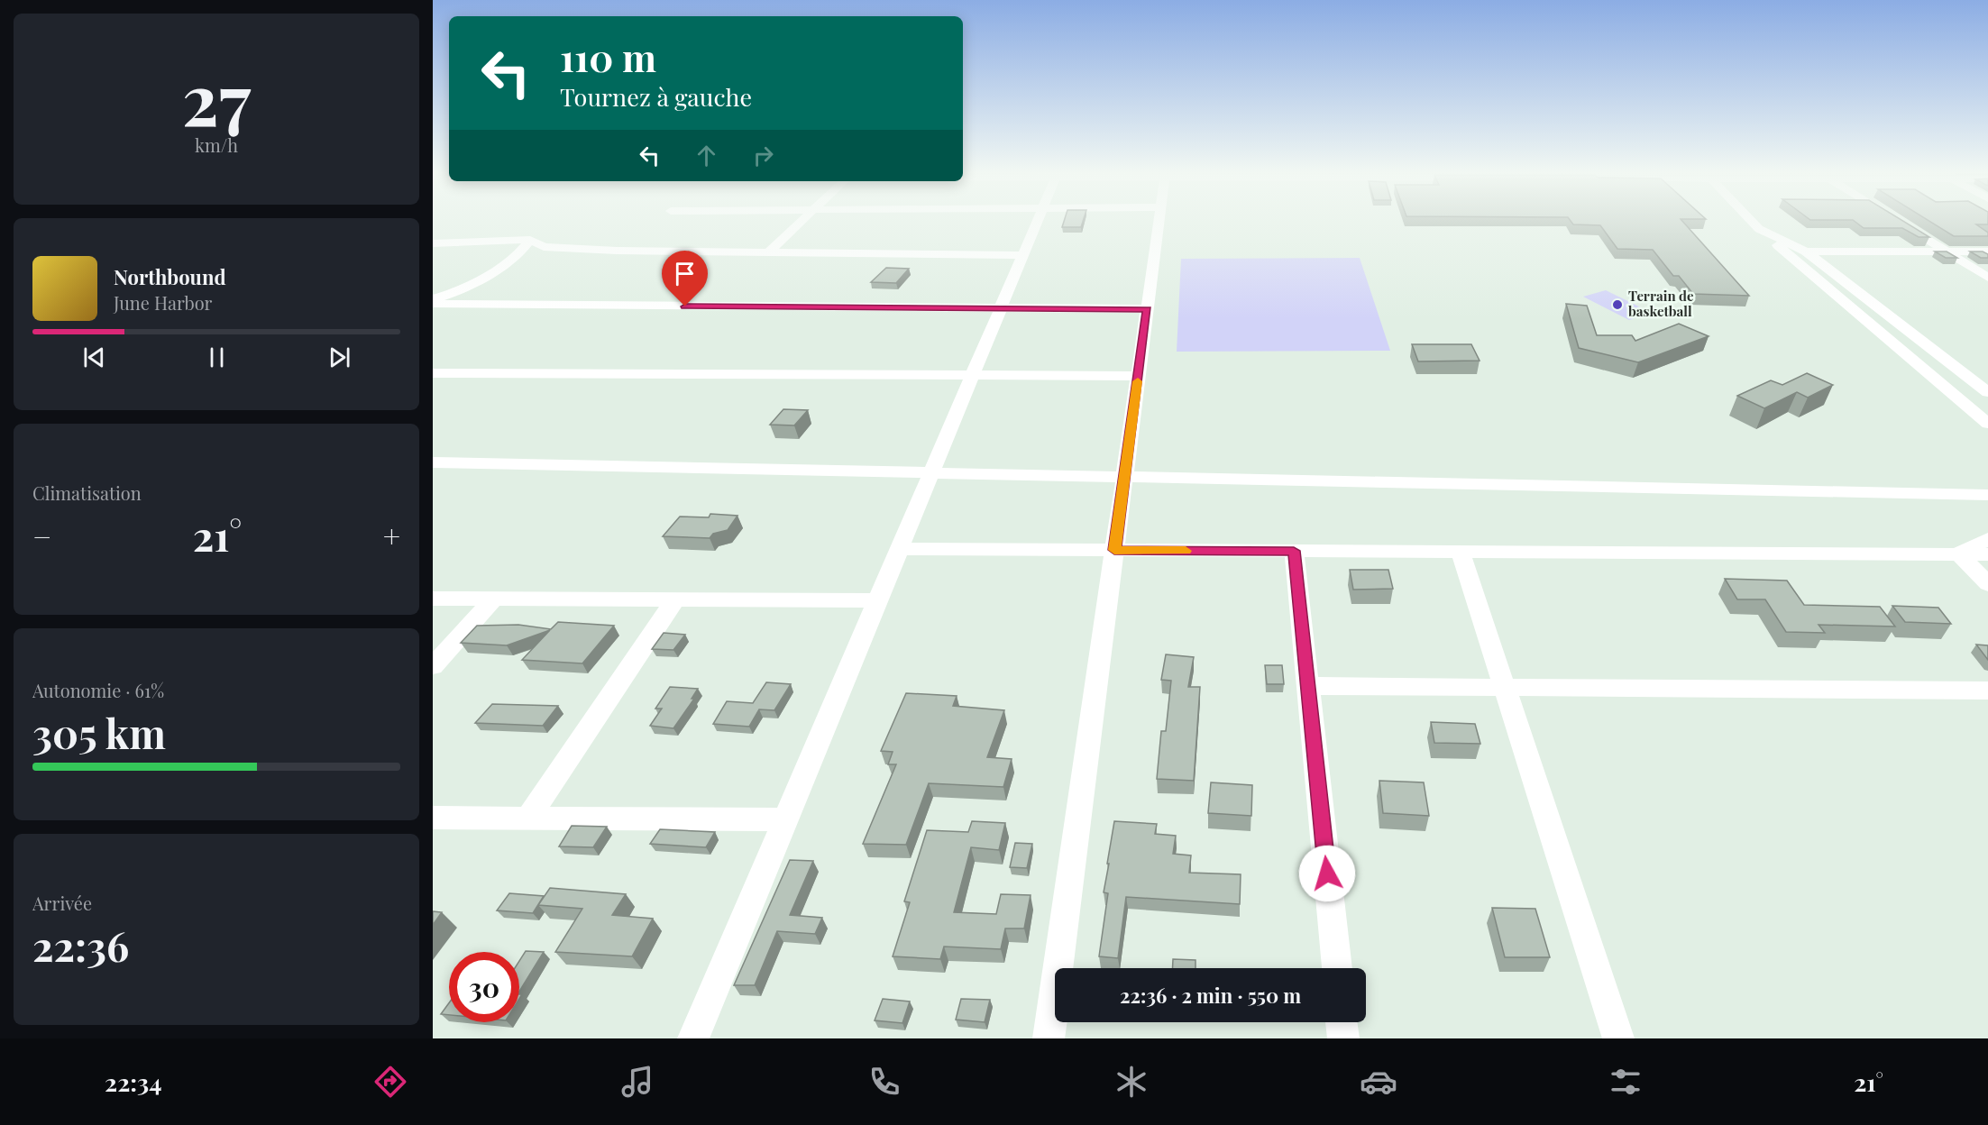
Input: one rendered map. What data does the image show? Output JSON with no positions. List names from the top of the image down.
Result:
{
  "places": ["Terrain de basketball"],
  "page": {
    "tile": [
      ["27", "km/h"],
      "Climatisation",
      ["Autonomie · 61%", "305 km"],
      ["Arrivée", "22:36"]
    ],
    "turn": ["110 m", "Tournez à gauche"],
    "song": ["Northbound", "June Harbor"],
    "heat": ["−", "21°", "+"],
    "limit": "30",
    "trip": "22:36 · 2 min · 550 m",
    "tabs": ["22:34", "21°"]
  }
}
